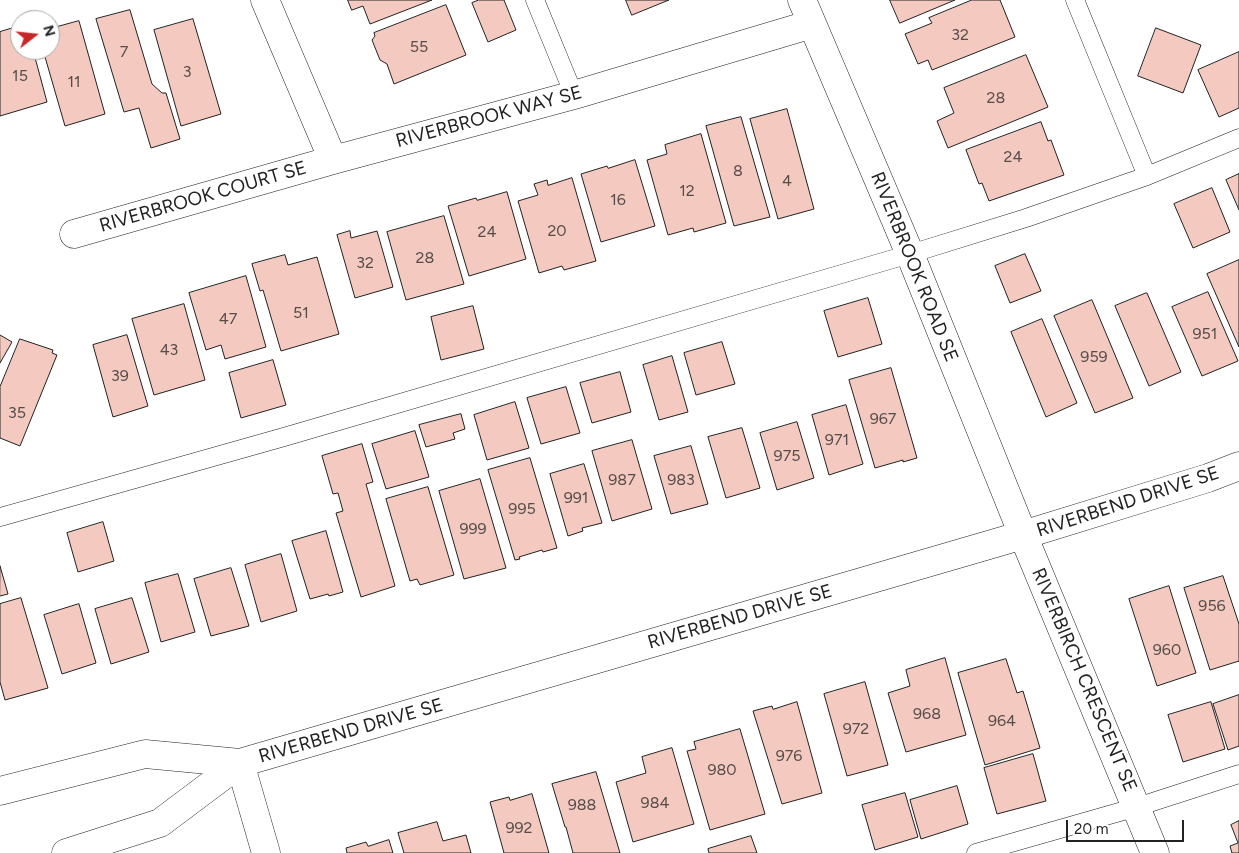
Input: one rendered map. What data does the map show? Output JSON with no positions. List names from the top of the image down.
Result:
{
  "streets": {
    "street": [
      "RIVERBROOK WAY SE",
      "RIVERBROOK COURT SE",
      "RIVERBROOK ROAD SE",
      "RIVERBEND DRIVE SE",
      "RIVERBIRCH CRESCENT SE"
    ]
  },
  "crossings": [
    ["RIVERBROOK WAY SE", "RIVERBROOK COURT SE"],
    ["RIVERBROOK WAY SE", "RIVERBROOK ROAD SE"],
    ["RIVERBROOK ROAD SE", "RIVERBEND DRIVE SE"],
    ["RIVERBROOK ROAD SE", "RIVERBIRCH CRESCENT SE"],
    ["RIVERBEND DRIVE SE", "RIVERBIRCH CRESCENT SE"]
  ],
  "house_numbers": [
    "32",
    "55",
    "7",
    "3",
    "15",
    "11",
    "28",
    "24",
    "8",
    "4",
    "12",
    "16",
    "20",
    "24",
    "28",
    "32",
    "51",
    "47",
    "951",
    "43",
    "959",
    "39",
    "35",
    "967",
    "971",
    "975",
    "987",
    "983",
    "991",
    "995",
    "999",
    "956",
    "960",
    "968",
    "964",
    "972",
    "976",
    "980",
    "984",
    "988",
    "992"
  ],
  "scale_bar": "20 m",
  "north": "right"
}
